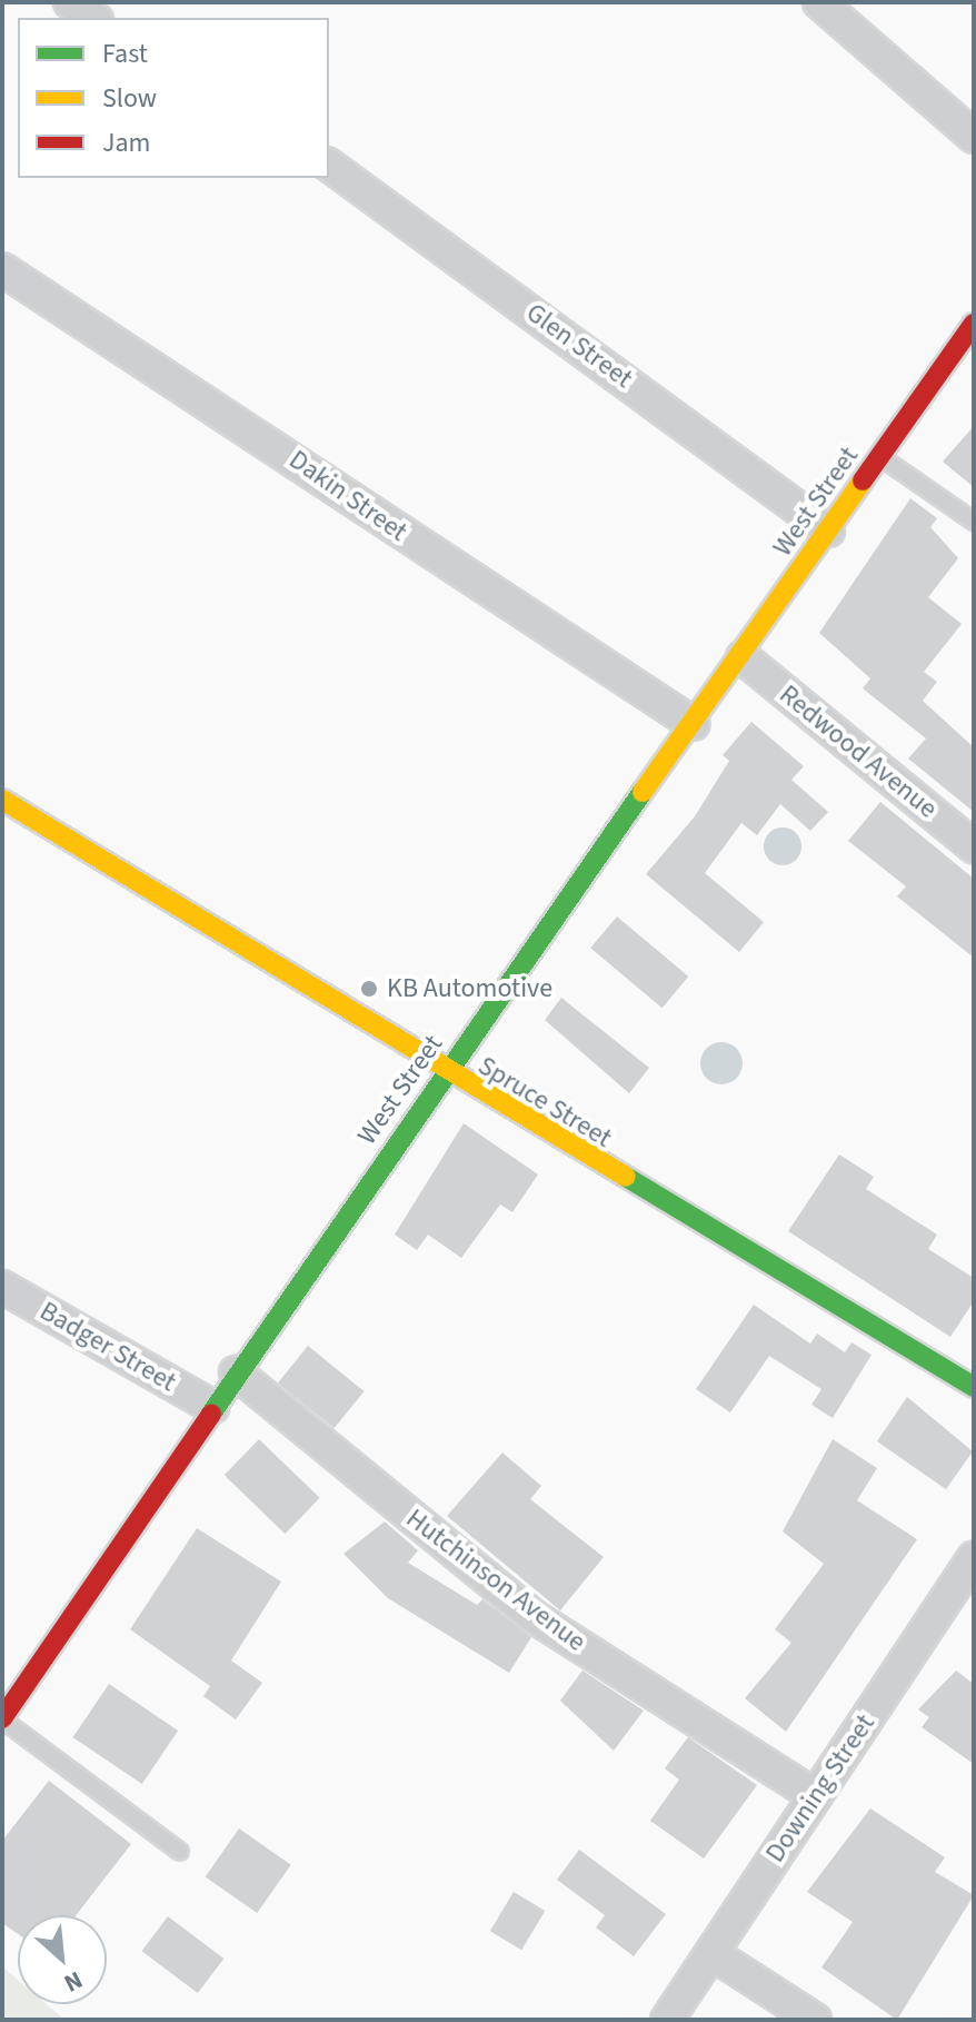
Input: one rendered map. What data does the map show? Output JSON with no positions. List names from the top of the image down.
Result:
{
  "streets": {
    "street": [
      "Glen Street",
      "Dakin Street",
      "West Street",
      "Redwood Avenue",
      "Spruce Street",
      "Badger Street",
      "Hutchinson Avenue",
      "Downing Street"
    ]
  },
  "crossings": [
    ["Glen Street", "West Street"],
    ["Dakin Street", "West Street"],
    ["West Street", "Redwood Avenue"],
    ["West Street", "Spruce Street"],
    ["West Street", "Badger Street"],
    ["West Street", "Hutchinson Avenue"],
    ["Hutchinson Avenue", "Downing Street"]
  ],
  "places": ["KB Automotive"],
  "legend": ["Fast", "Slow", "Jam"],
  "north": "bottom right"
}
